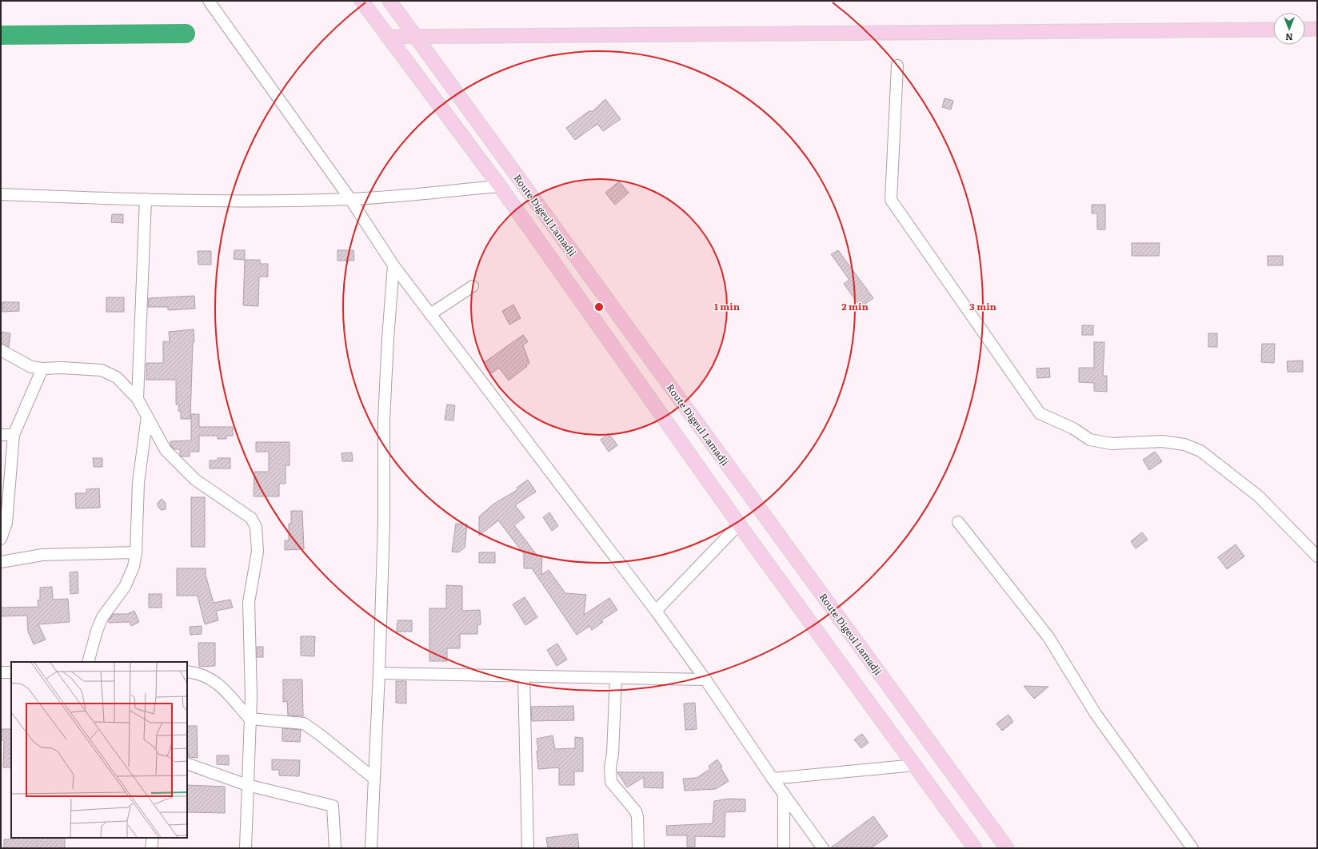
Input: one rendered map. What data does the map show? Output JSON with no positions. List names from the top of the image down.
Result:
{
  "streets": {
    "main road": ["Route Digeul Lamadji"]
  },
  "north": "bottom",
  "rings": ["1 min", "2 min", "3 min"]
}
